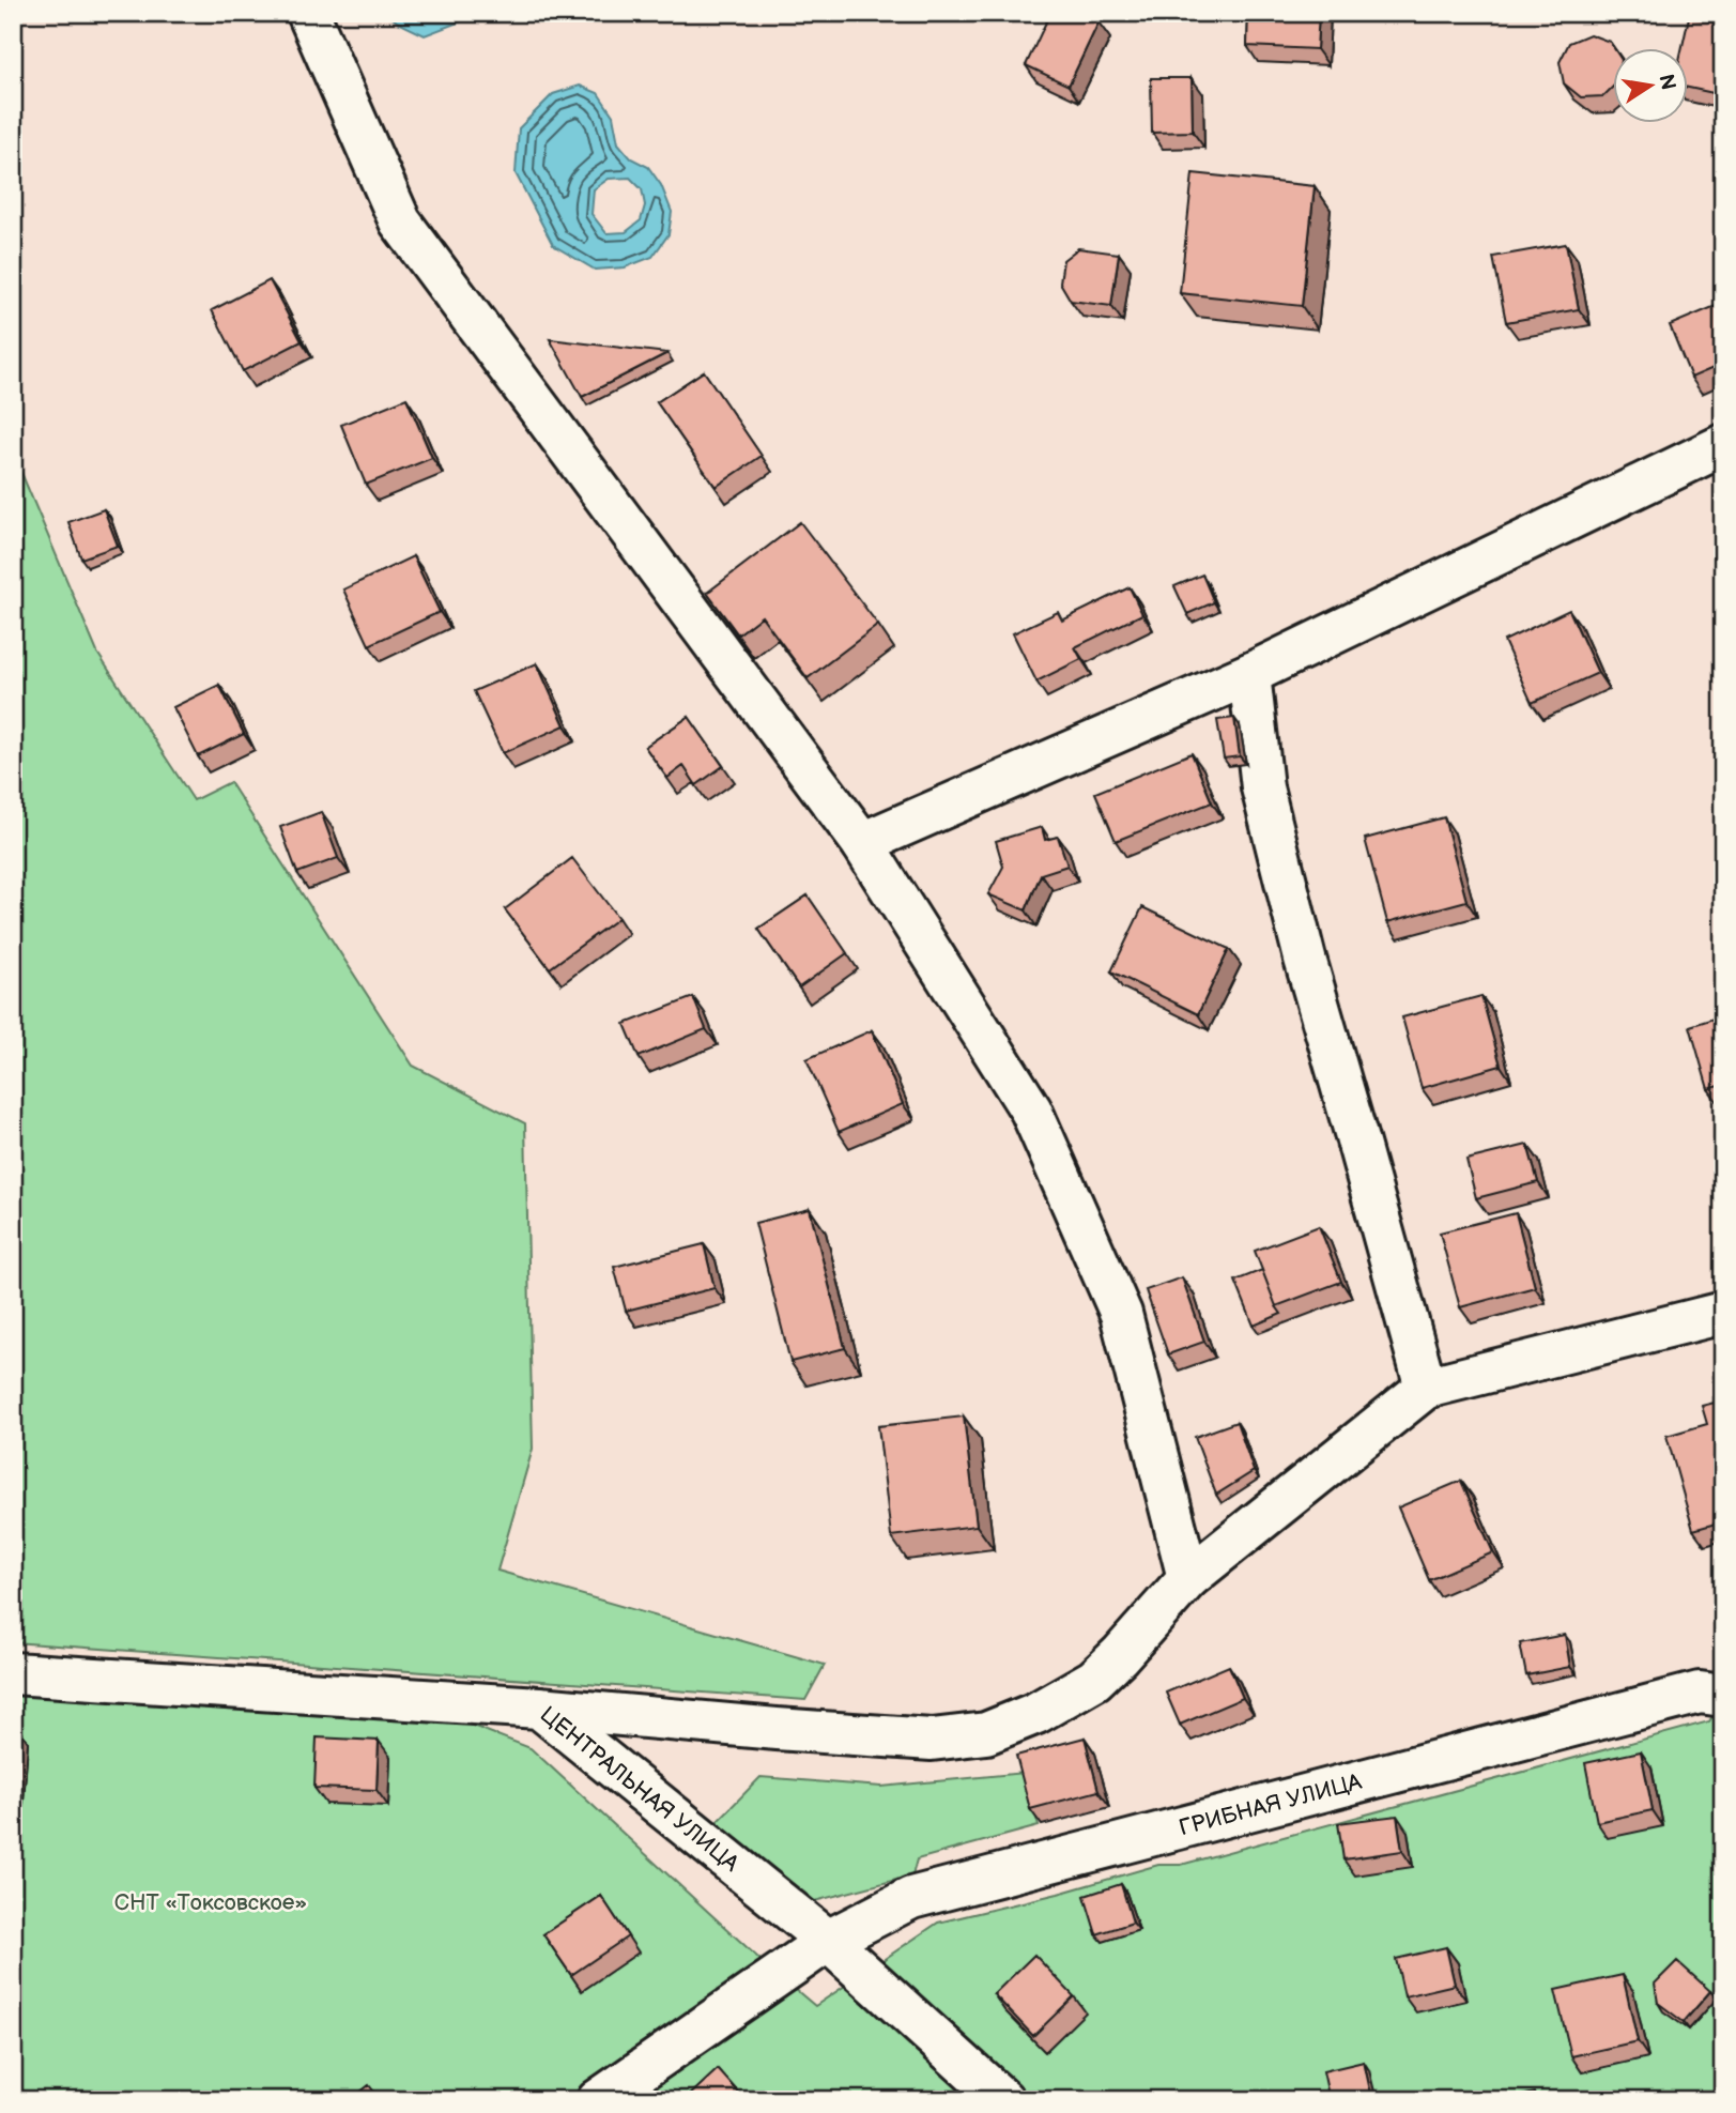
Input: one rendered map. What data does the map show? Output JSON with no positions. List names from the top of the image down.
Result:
{
  "streets": {
    "street": ["ЦЕНТРАЛЬНАЯ УЛИЦА", "ГРИБНАЯ УЛИЦА"]
  },
  "crossings": [
    ["ЦЕНТРАЛЬНАЯ УЛИЦА", "ГРИБНАЯ УЛИЦА"]
  ],
  "parks": ["СНТ «Токсовское»"],
  "north": "right"
}
